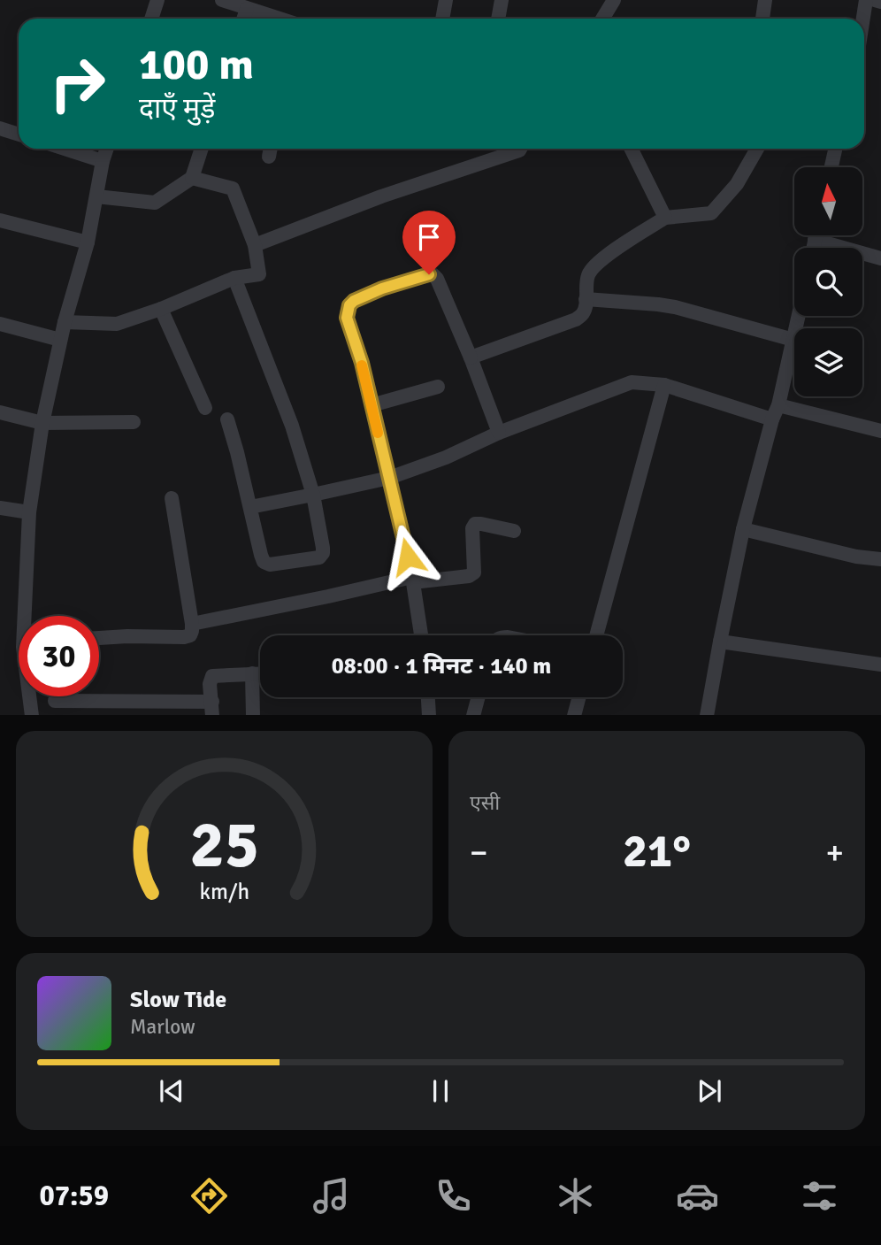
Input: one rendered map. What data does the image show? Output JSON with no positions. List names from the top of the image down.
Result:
{
  "north": "top",
  "page": {
    "turn": ["100 m", "दाएँ मुड़ें"],
    "limit": "30",
    "trip": "08:00 · 1 मिनट · 140 m",
    "tile": "एसी",
    "heat": ["−", "21°", "+"],
    "song": ["Slow Tide", "Marlow"],
    "tabs": "07:59",
    "gauge": ["25", "km/h"]
  }
}
